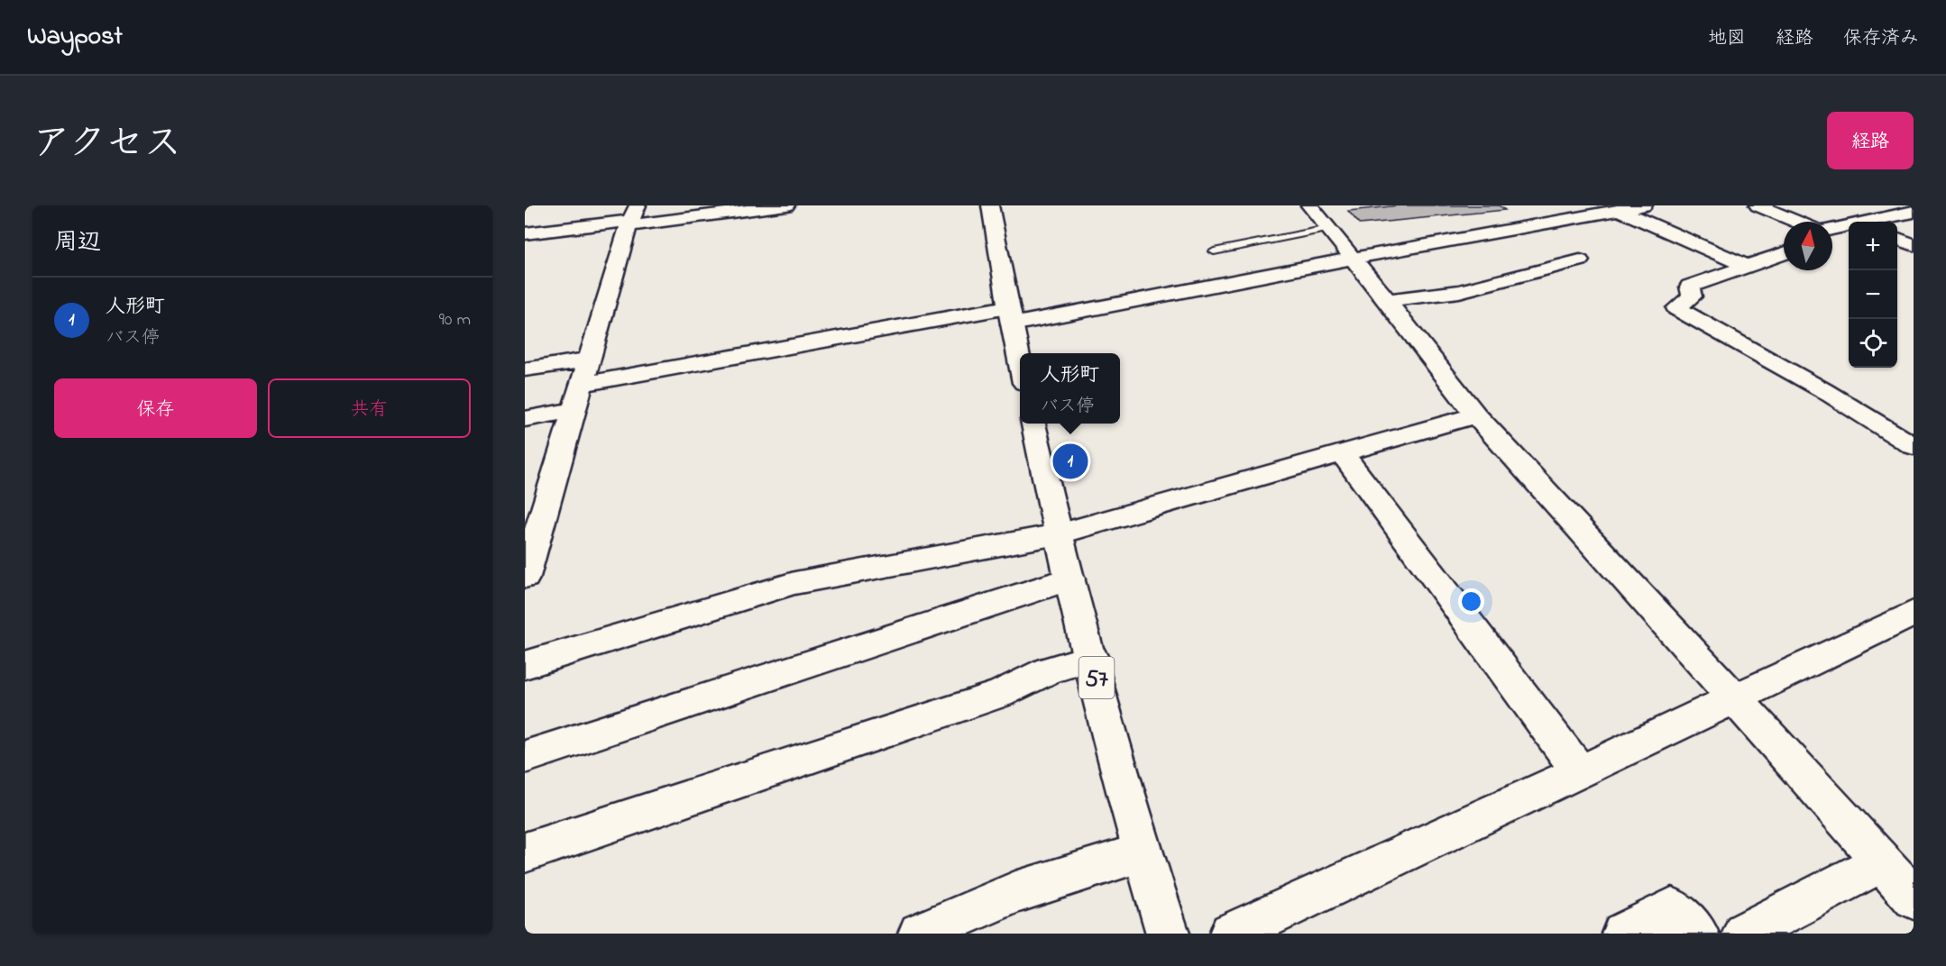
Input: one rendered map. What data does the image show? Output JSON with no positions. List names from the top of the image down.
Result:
{
  "streets": {
    "street": ["57"]
  },
  "north": "top",
  "page": {
    "header": "Waypost",
    "nav": ["地図", "経路", "保存済み"],
    "title": "アクセス",
    "buttons": [
      "経路",
      ["保存", "共有"]
    ],
    "heading": "周辺",
    "map_buttons": ["+", "−"],
    "list": [
      {
        "mark": "1",
        "name": "人形町",
        "note": "バス停",
        "value": "90 m"
      }
    ],
    "popup": ["人形町", "バス停"],
    "pins": "1"
  }
}
